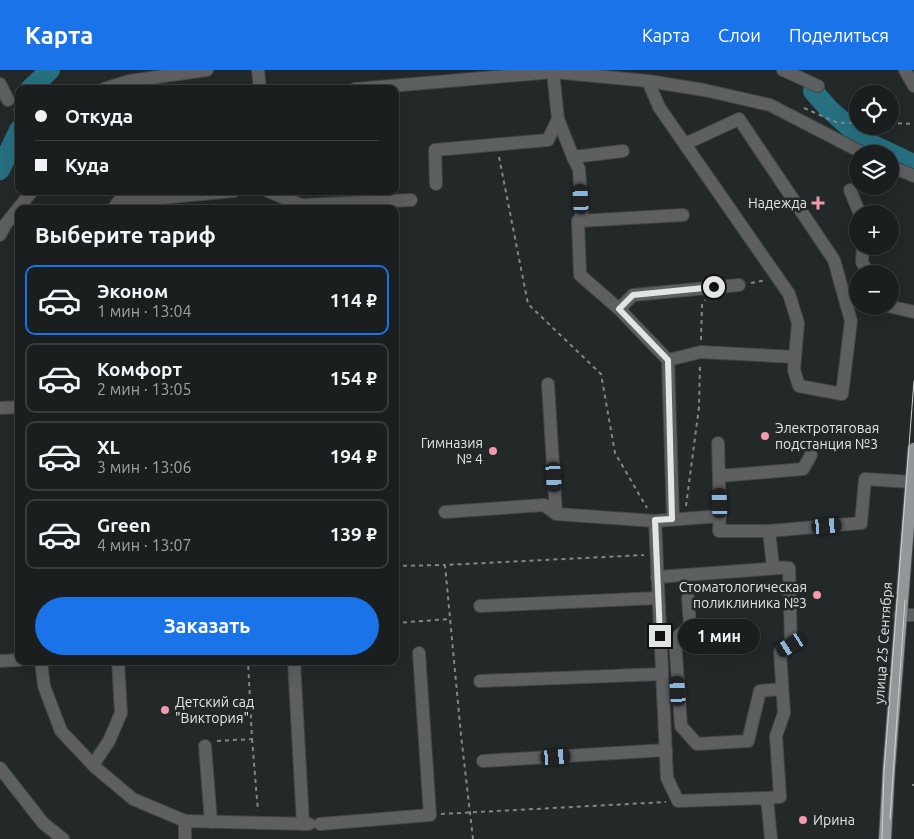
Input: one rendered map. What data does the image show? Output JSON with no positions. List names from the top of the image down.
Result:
{
  "streets": {
    "main road": ["улица 25 Сентября"]
  },
  "places": {
    "health": ["Надежда"],
    "other": [
      "Электротяговая подстанция №3",
      "Гимназия № 4",
      "Стоматологическая поликлиника №3",
      "Детский сад \"Виктория\"",
      "Ирина"
    ]
  },
  "page": {
    "header": "Карта",
    "nav": ["Карта", "Слои", "Поделиться"],
    "map_buttons": ["+", "−"],
    "banner": ["Откуда", "Куда"],
    "heading": "Выберите тариф",
    "list": [
      {
        "name": "Эконом",
        "note": "1 мин · 13:04",
        "value": "114 ₽"
      },
      {
        "name": "Комфорт",
        "note": "2 мин · 13:05",
        "value": "154 ₽"
      },
      {
        "name": "XL",
        "note": "3 мин · 13:06",
        "value": "194 ₽"
      },
      {
        "name": "Green",
        "note": "4 мин · 13:07",
        "value": "139 ₽"
      }
    ],
    "buttons": "Заказать",
    "bubble": "1 мин"
  }
}
